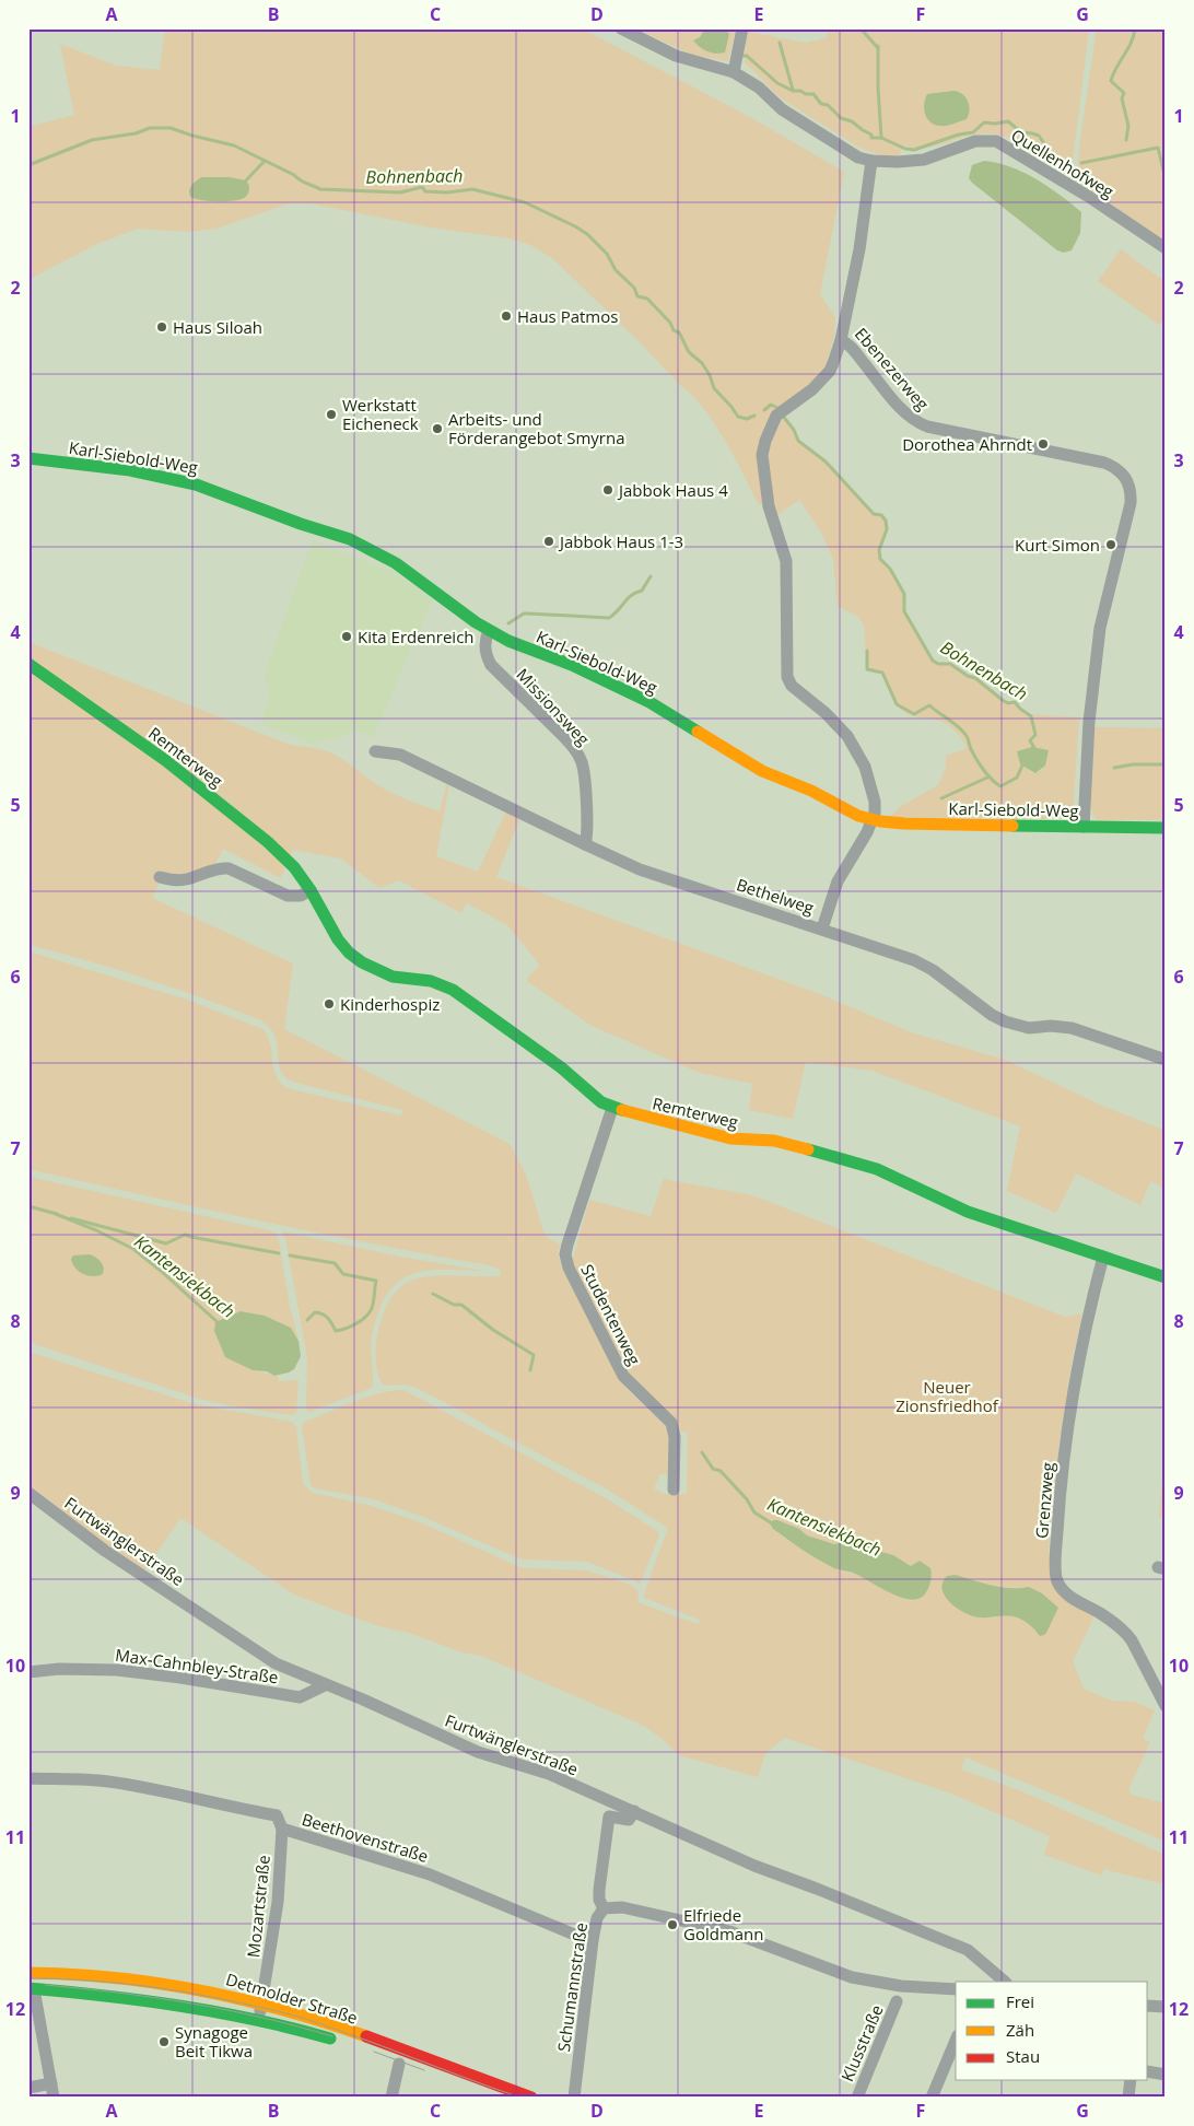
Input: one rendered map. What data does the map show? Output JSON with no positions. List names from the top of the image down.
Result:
{
  "streets": {
    "street": [
      "Quellenhofweg",
      "Ebenezerweg",
      "Karl-Siebold-Weg",
      "Missionsweg",
      "Remterweg",
      "Bethelweg",
      "Studentenweg",
      "Grenzweg",
      "Furtwänglerstraße",
      "Max-Cahnbley-Straße",
      "Beethovenstraße",
      "Mozartstraße",
      "Schumannstraße",
      "Detmolder Straße",
      "Klusstraße"
    ]
  },
  "crossings": [
    ["Quellenhofweg", "Ebenezerweg"],
    ["Ebenezerweg", "Karl-Siebold-Weg"],
    ["Karl-Siebold-Weg", "Missionsweg"],
    ["Missionsweg", "Bethelweg"],
    ["Remterweg", "Studentenweg"],
    ["Remterweg", "Grenzweg"],
    ["Furtwänglerstraße", "Max-Cahnbley-Straße"],
    ["Furtwänglerstraße", "Schumannstraße"],
    ["Beethovenstraße", "Mozartstraße"],
    ["Beethovenstraße", "Schumannstraße"],
    ["Mozartstraße", "Detmolder Straße"]
  ],
  "water": ["Bohnenbach", "Kantensiekbach"],
  "parks": ["Neuer Zionsfriedhof"],
  "places": [
    "Haus Patmos",
    "Haus Siloah",
    "Werkstatt Eicheneck",
    "Arbeits- und Förderangebot Smyrna",
    "Dorothea Ahrndt",
    "Jabbok Haus 4",
    "Jabbok Haus 1-3",
    "Kurt Simon",
    "Kita Erdenreich",
    "Kinderhospiz",
    "Elfriede Goldmann",
    "Synagoge Beit Tikwa"
  ],
  "legend": ["Frei", "Zäh", "Stau"],
  "grid": {
    "columns": [
      "A",
      "B",
      "C",
      "D",
      "E",
      "F",
      "G"
    ],
    "rows": [
      "1",
      "2",
      "3",
      "4",
      "5",
      "6",
      "7",
      "8",
      "9",
      "10",
      "11",
      "12"
    ]
  }
}
